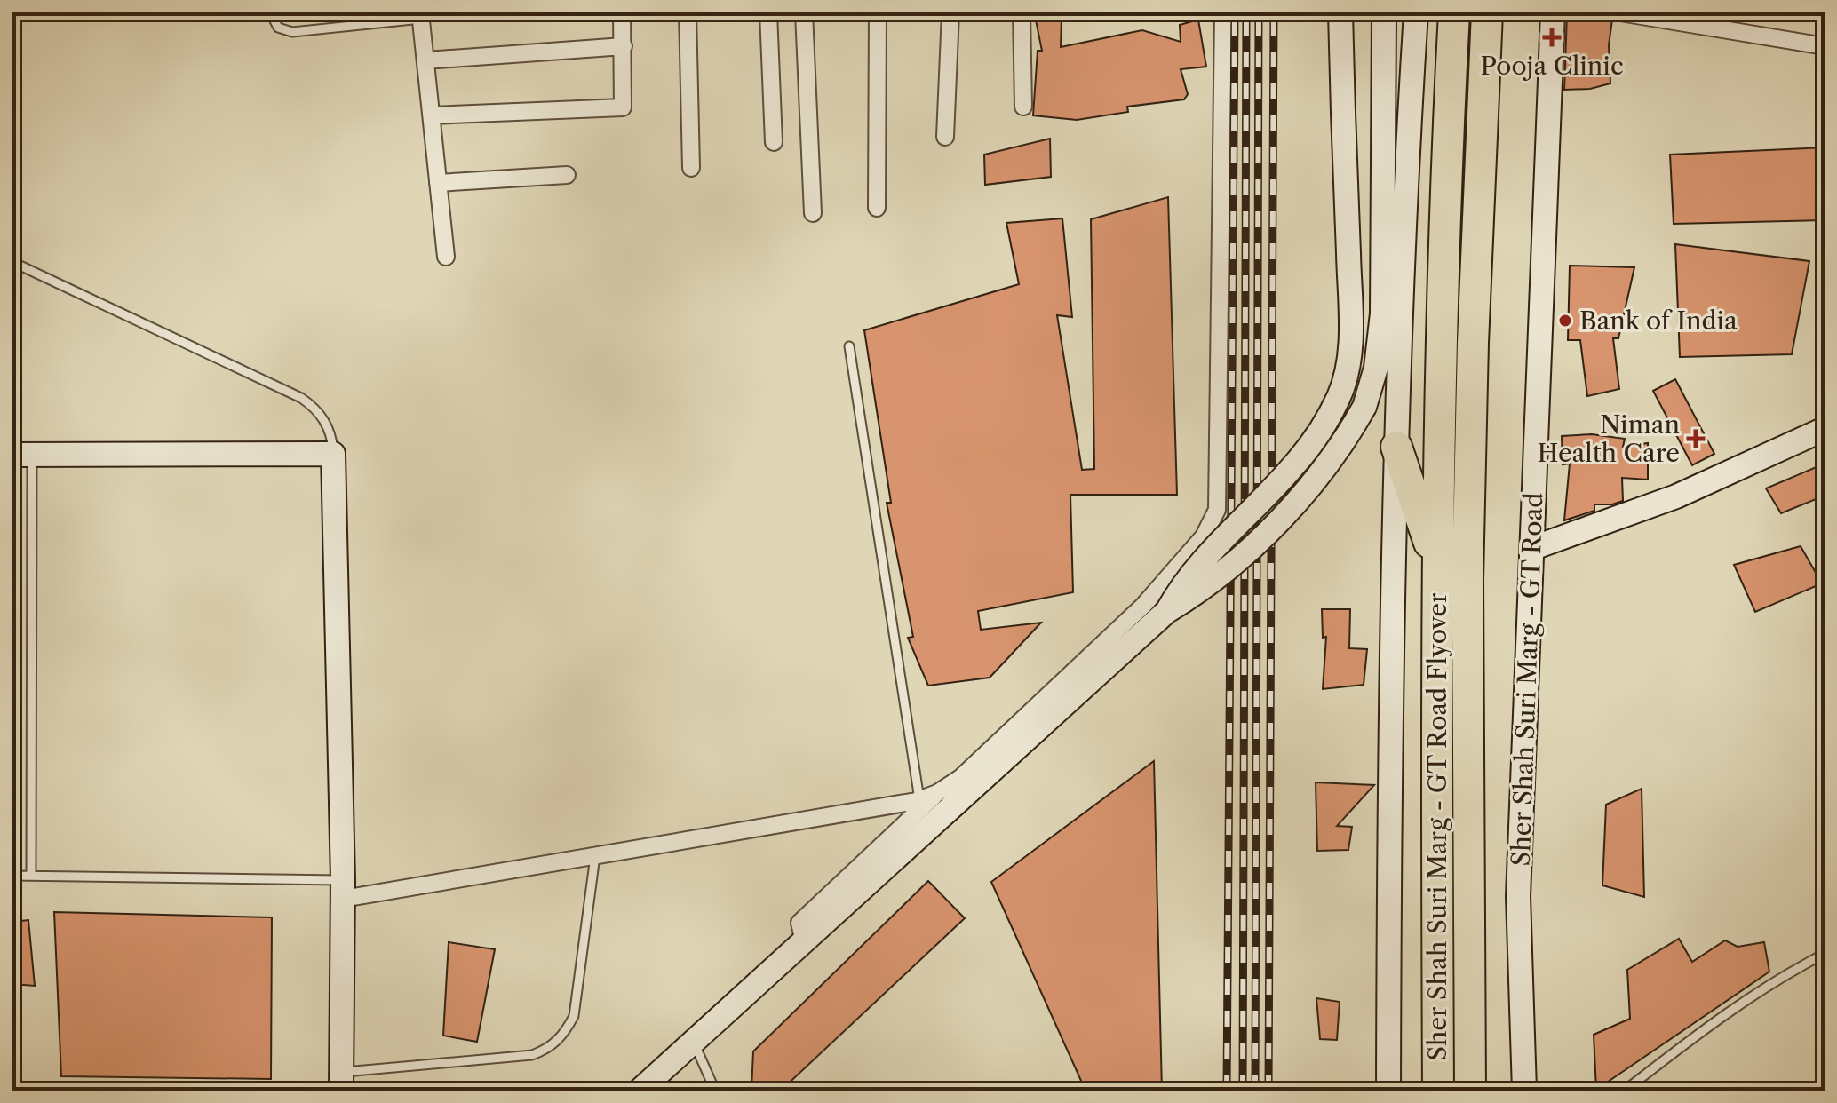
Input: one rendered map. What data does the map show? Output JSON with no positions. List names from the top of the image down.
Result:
{
  "streets": {
    "highway": ["Sher Shah Suri Marg - GT Road", "Sher Shah Suri Marg - GT Road Flyover"]
  },
  "places": {
    "health": ["Pooja Clinic", "Niman Health Care"],
    "other": ["Bank of India"]
  }
}
